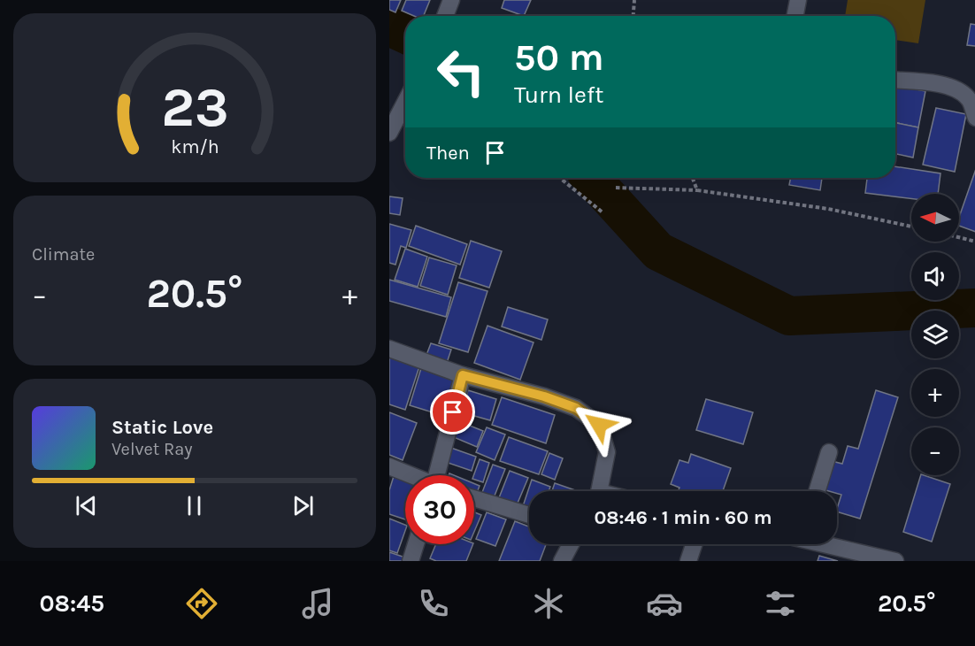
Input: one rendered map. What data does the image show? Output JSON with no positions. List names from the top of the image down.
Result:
{
  "north": "left",
  "page": {
    "turn": ["50 m", "Turn left"],
    "then": "Then",
    "map_buttons": ["+", "−"],
    "tile": "Climate",
    "heat": ["−", "20.5°", "+"],
    "song": ["Static Love", "Velvet Ray"],
    "limit": "30",
    "trip": "08:46 · 1 min · 60 m",
    "tabs": ["08:45", "20.5°"],
    "gauge": ["23", "km/h"]
  }
}
